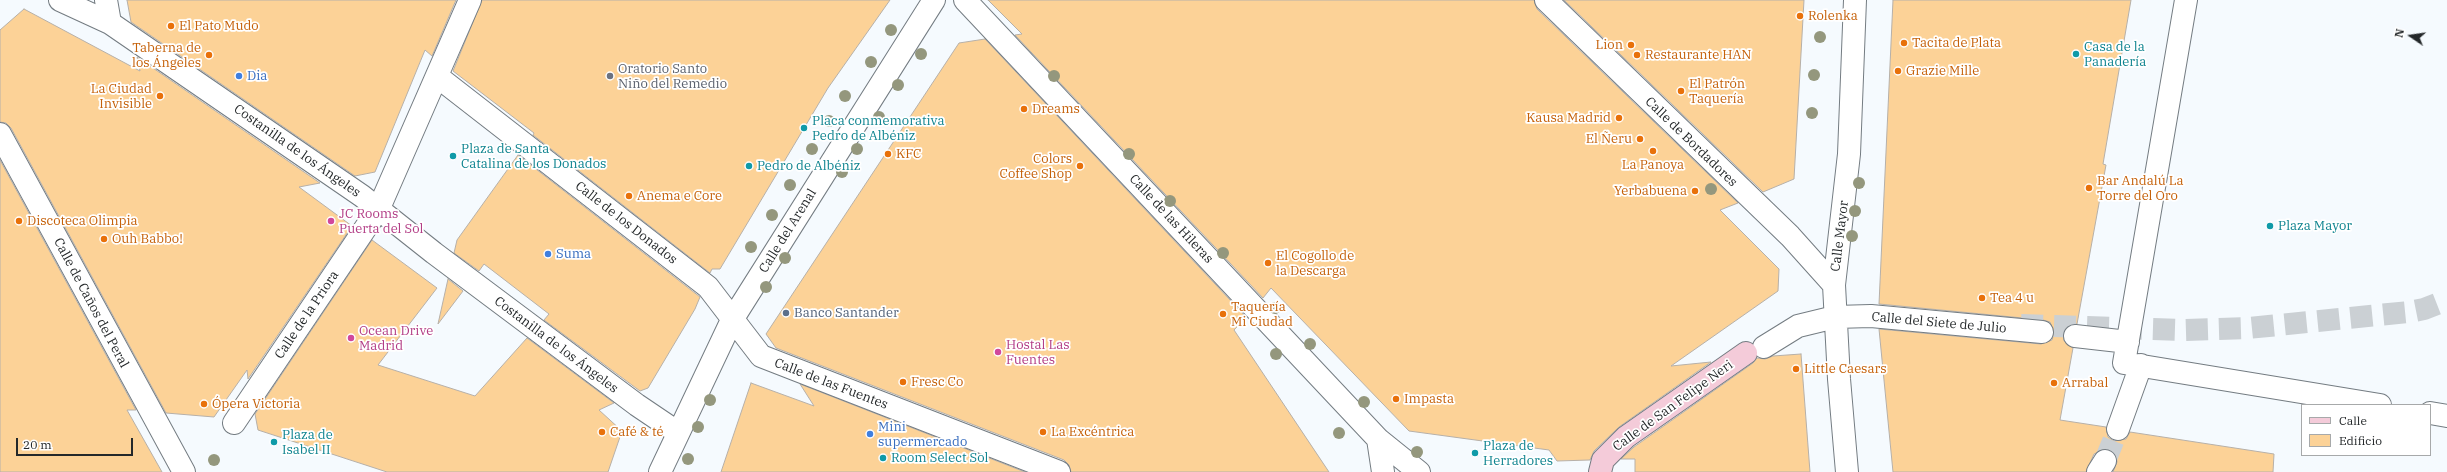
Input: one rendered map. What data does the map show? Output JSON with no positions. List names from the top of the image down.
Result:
{
  "streets": {
    "street": [
      "Calle de Bordadores",
      "Costanilla de los Ángeles",
      "Calle de las Hileras",
      "Calle de los Donados",
      "Calle del Arenal",
      "Calle Mayor",
      "Calle de Caños del Peral",
      "Calle de la Priora",
      "Calle del Siete de Julio",
      "Calle de las Fuentes",
      "Calle de San Felipe Neri"
    ]
  },
  "crossings": [
    ["Calle de Bordadores", "Calle Mayor"],
    ["Costanilla de los Ángeles", "Calle del Arenal"],
    ["Costanilla de los Ángeles", "Calle de la Priora"],
    ["Calle de los Donados", "Calle del Arenal"],
    ["Calle de los Donados", "Calle de las Fuentes"],
    ["Calle Mayor", "Calle del Siete de Julio"],
    ["Calle Mayor", "Calle de San Felipe Neri"],
    ["Calle del Siete de Julio", "Calle de San Felipe Neri"]
  ],
  "places": [
    "Rolenka",
    "El Pato Mudo",
    "Tacita de Plata",
    "Lion",
    "Casa de la Panadería",
    "Taberna de los Ángeles",
    "Restaurante HAN",
    "Grazie Mille",
    "Dia",
    "Oratorio Santo Niño del Remedio",
    "El Patrón Taquería",
    "La Ciudad Invisible",
    "Dreams",
    "Kausa Madrid",
    "Placa conmemorativa Pedro de Albéniz",
    "El Ñeru",
    "La Panoya",
    "KFC",
    "Plaza de Santa Catalina de los Donados",
    "Pedro de Albéniz",
    "Colors Coffee Shop",
    "Bar Andalú La Torre del Oro",
    "Yerbabuena",
    "Anema e Core",
    "Discoteca Olimpia",
    "JC Rooms Puerta del Sol",
    "Plaza Mayor",
    "Ouh Babbo!",
    "Suma",
    "El Cogollo de la Descarga",
    "Tea 4 u",
    "Banco Santander",
    "Taquería Mi Ciudad",
    "Ocean Drive Madrid",
    "Hostal Las Fuentes",
    "Little Caesars",
    "Fresc Co",
    "Arrabal",
    "Impasta",
    "Ópera Victoria",
    "Café & té",
    "La Excéntrica",
    "Mini supermercado",
    "Plaza de Isabel II",
    "Plaza de Herradores",
    "Room Select Sol"
  ],
  "legend": ["Calle", "Edificio"],
  "scale_bar": "20 m",
  "north": "left"
}
